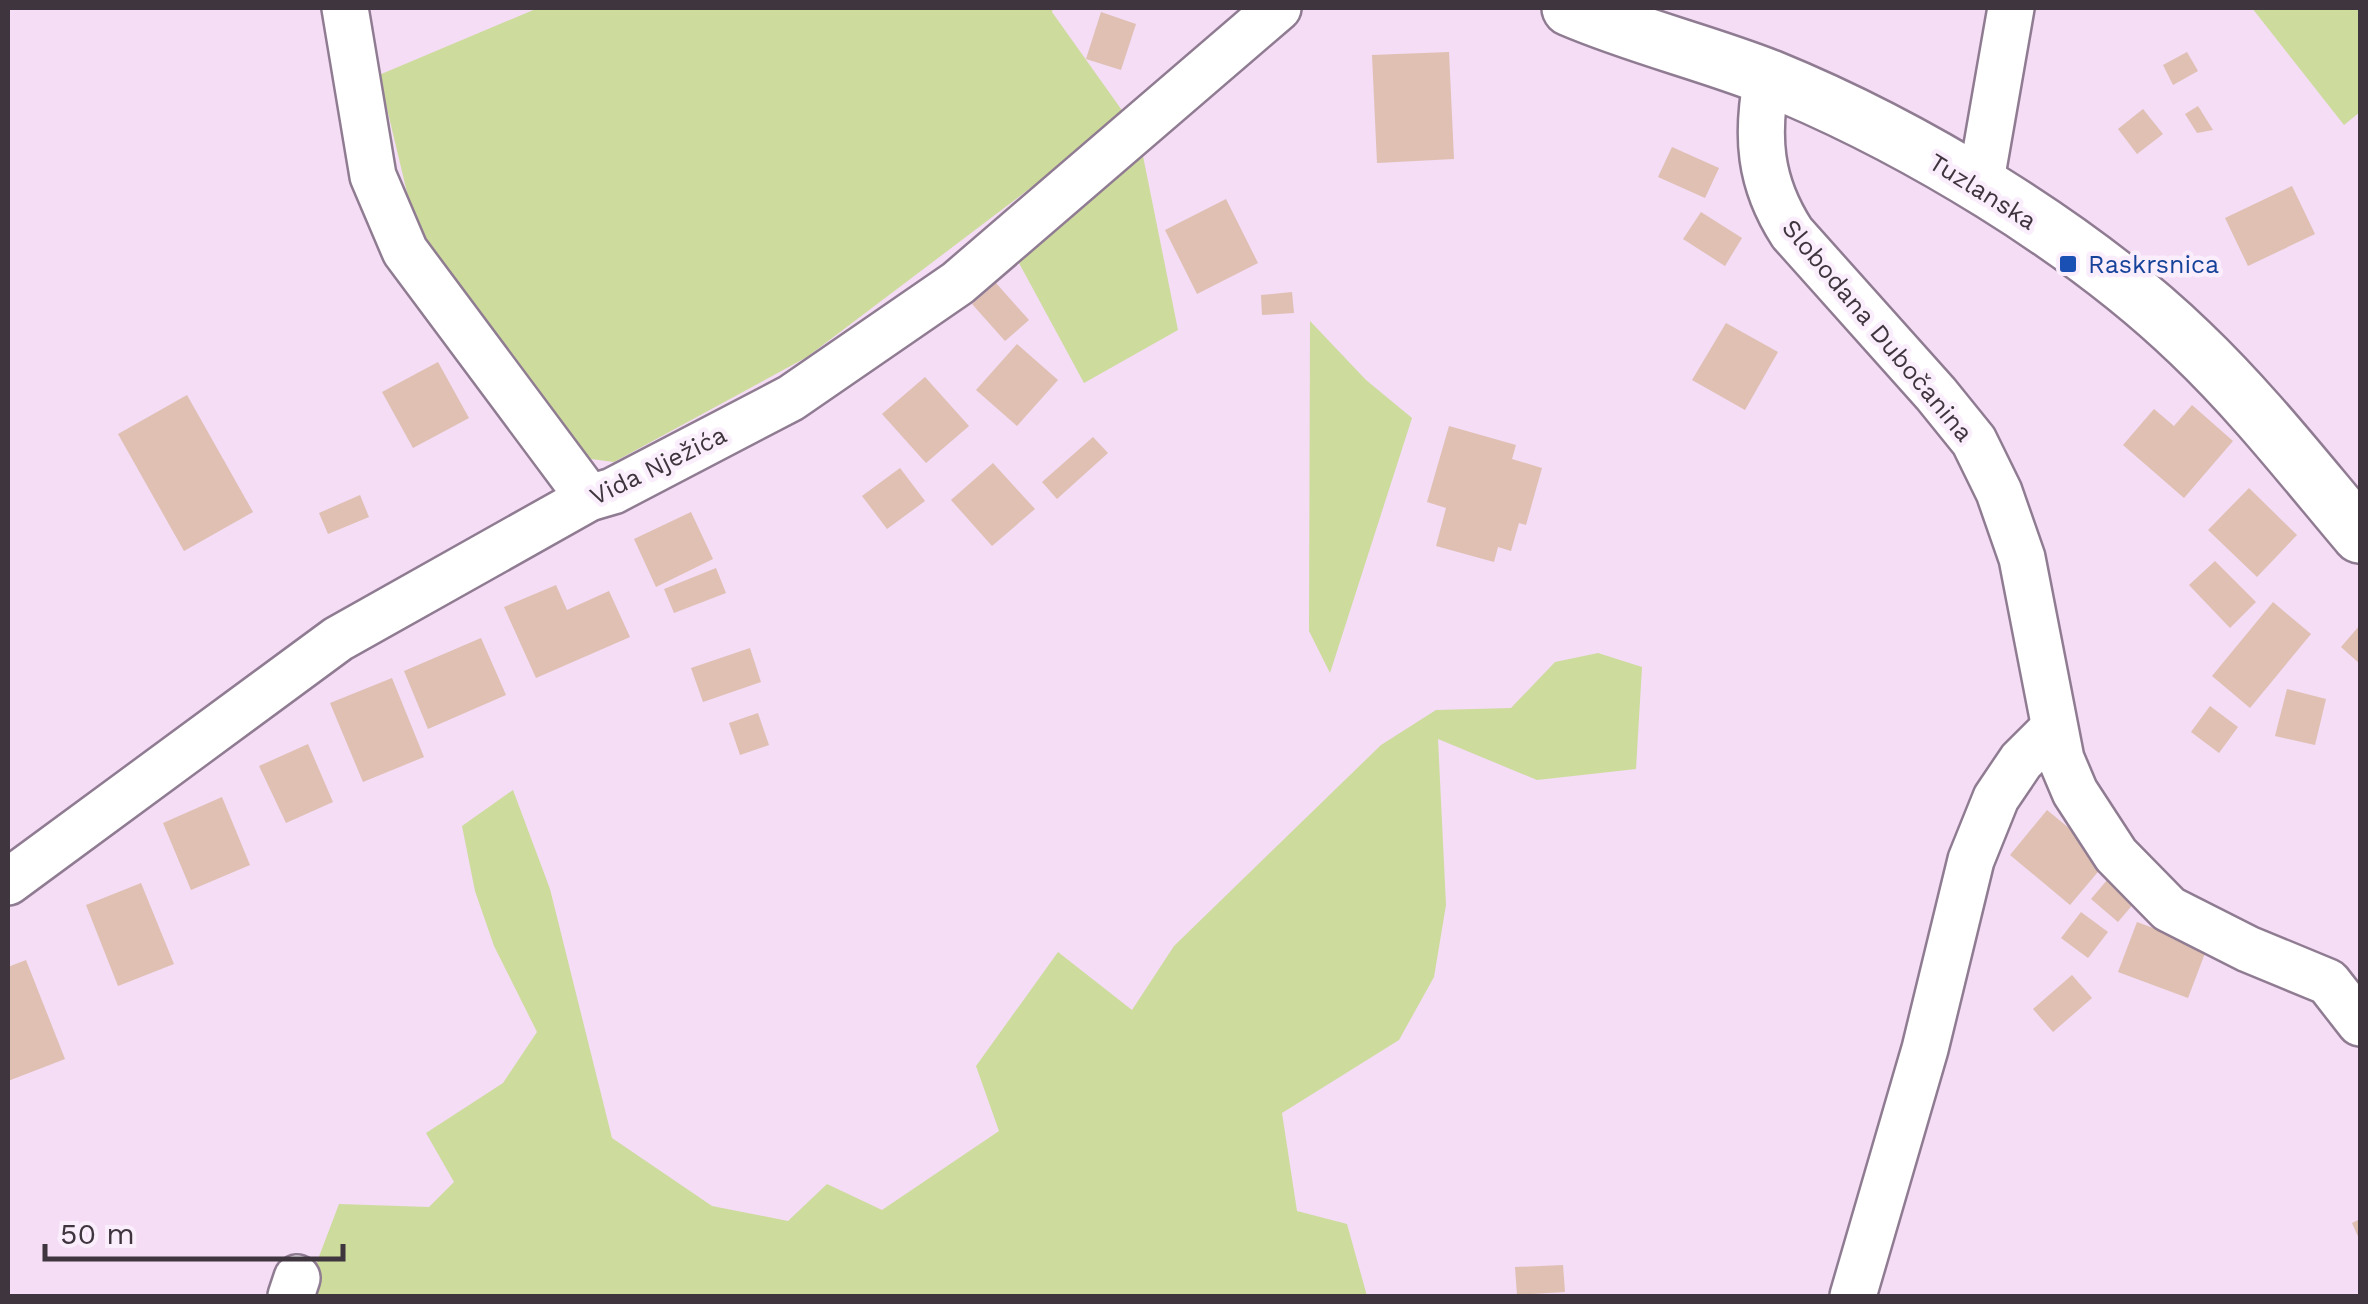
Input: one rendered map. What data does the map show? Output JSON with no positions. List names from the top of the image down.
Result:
{
  "streets": {
    "street": ["Tuzlanska", "Slobodana Dubočanina", "Vida Nježića"]
  },
  "crossings": [
    ["Tuzlanska", "Slobodana Dubočanina"]
  ],
  "places": {
    "transit": ["Raskrsnica"]
  },
  "scale_bar": "50 m"
}
